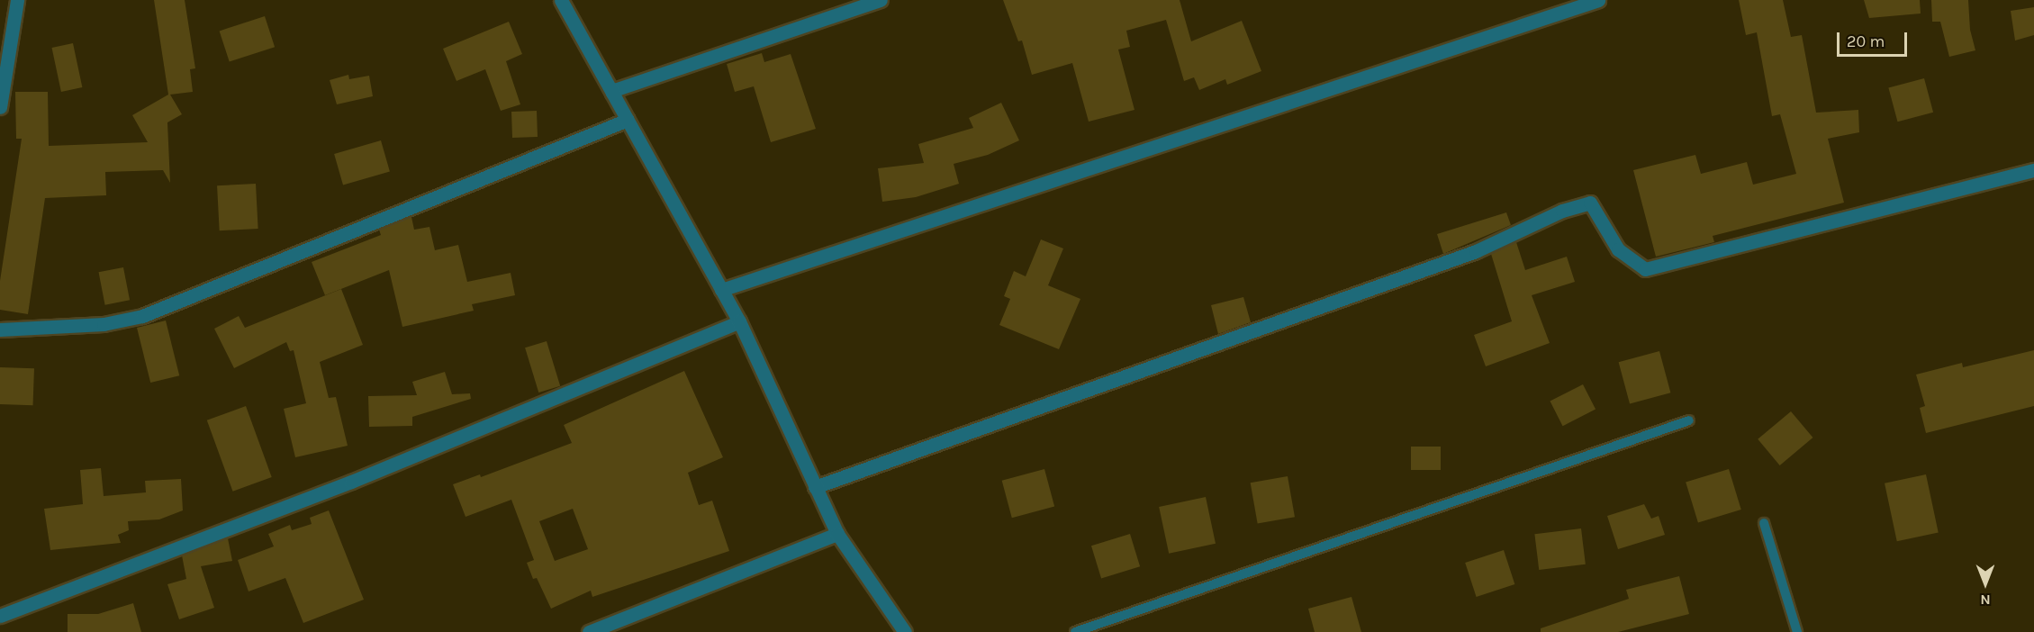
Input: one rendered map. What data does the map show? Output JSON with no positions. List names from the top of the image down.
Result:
{
  "scale_bar": "20 m",
  "north": "bottom"
}
